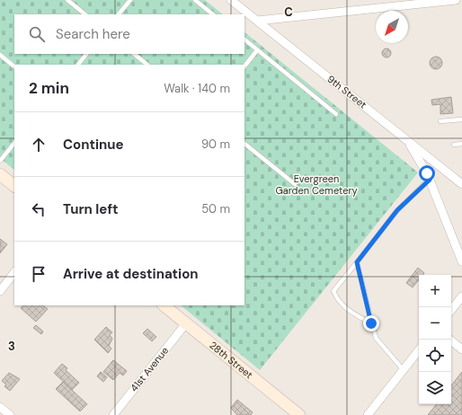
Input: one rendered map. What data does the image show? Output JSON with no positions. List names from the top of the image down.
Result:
{
  "streets": {
    "main road": ["28th Street"],
    "street": ["9th Street", "41st Avenue"]
  },
  "crossings": [
    ["28th Street", "41st Avenue"]
  ],
  "parks": ["Evergreen Garden Cemetery"],
  "north": "bottom left",
  "page": {
    "search": "Search here",
    "heading": ["2 min", "Walk · 140 m"],
    "list": [
      ["Continue", "90 m"],
      ["Turn left", "50 m"],
      "Arrive at destination"
    ],
    "map_buttons": ["+", "−"]
  },
  "grid": {
    "columns": ["C"],
    "rows": ["3"]
  }
}
